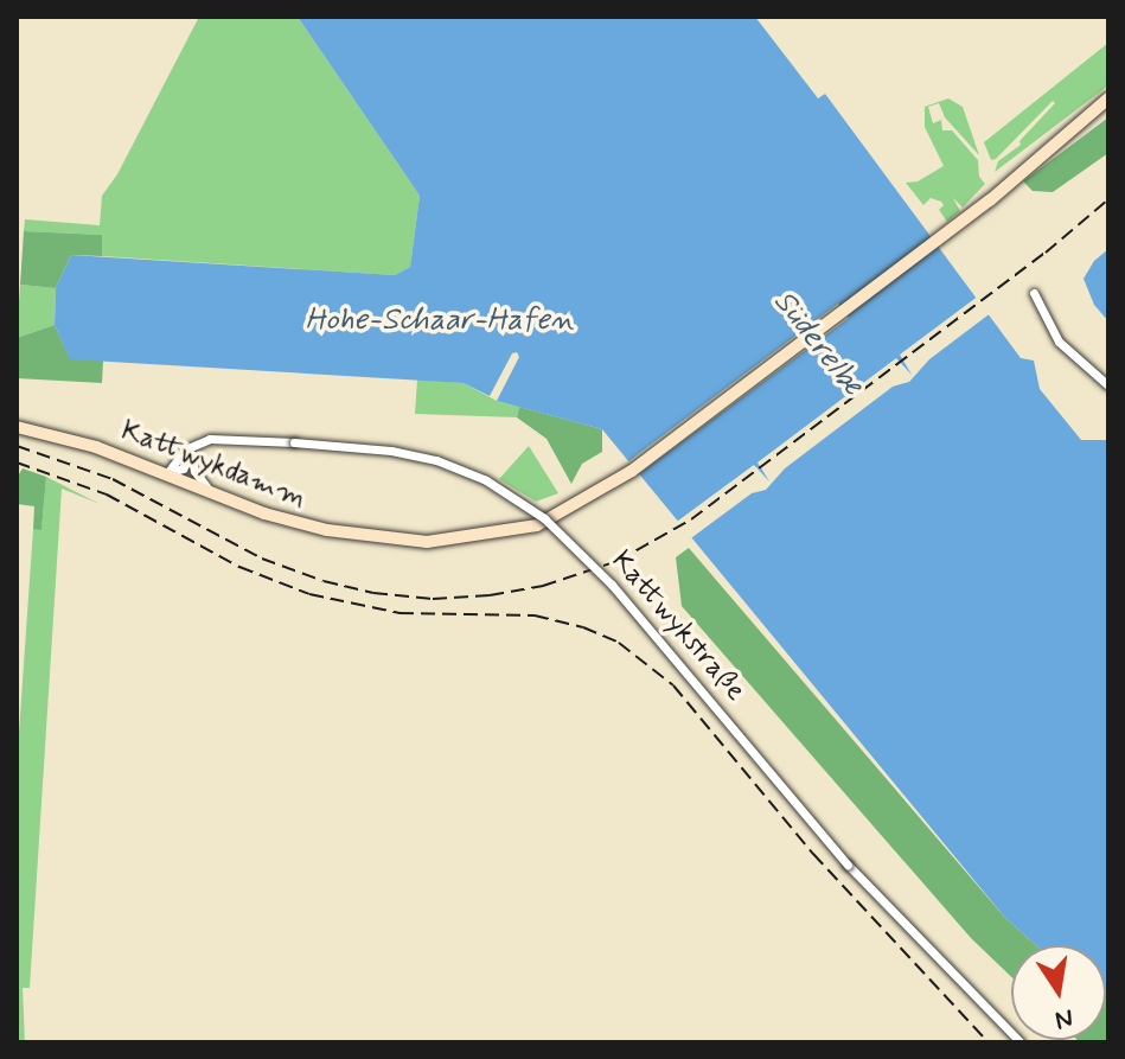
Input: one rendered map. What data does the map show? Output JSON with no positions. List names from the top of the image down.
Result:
{
  "streets": {
    "main road": ["Kattwykdamm"],
    "street": ["Kattwykstraße"]
  },
  "water": ["Hohe-Schaar-Hafen", "Süderelbe"],
  "north": "bottom"
}
